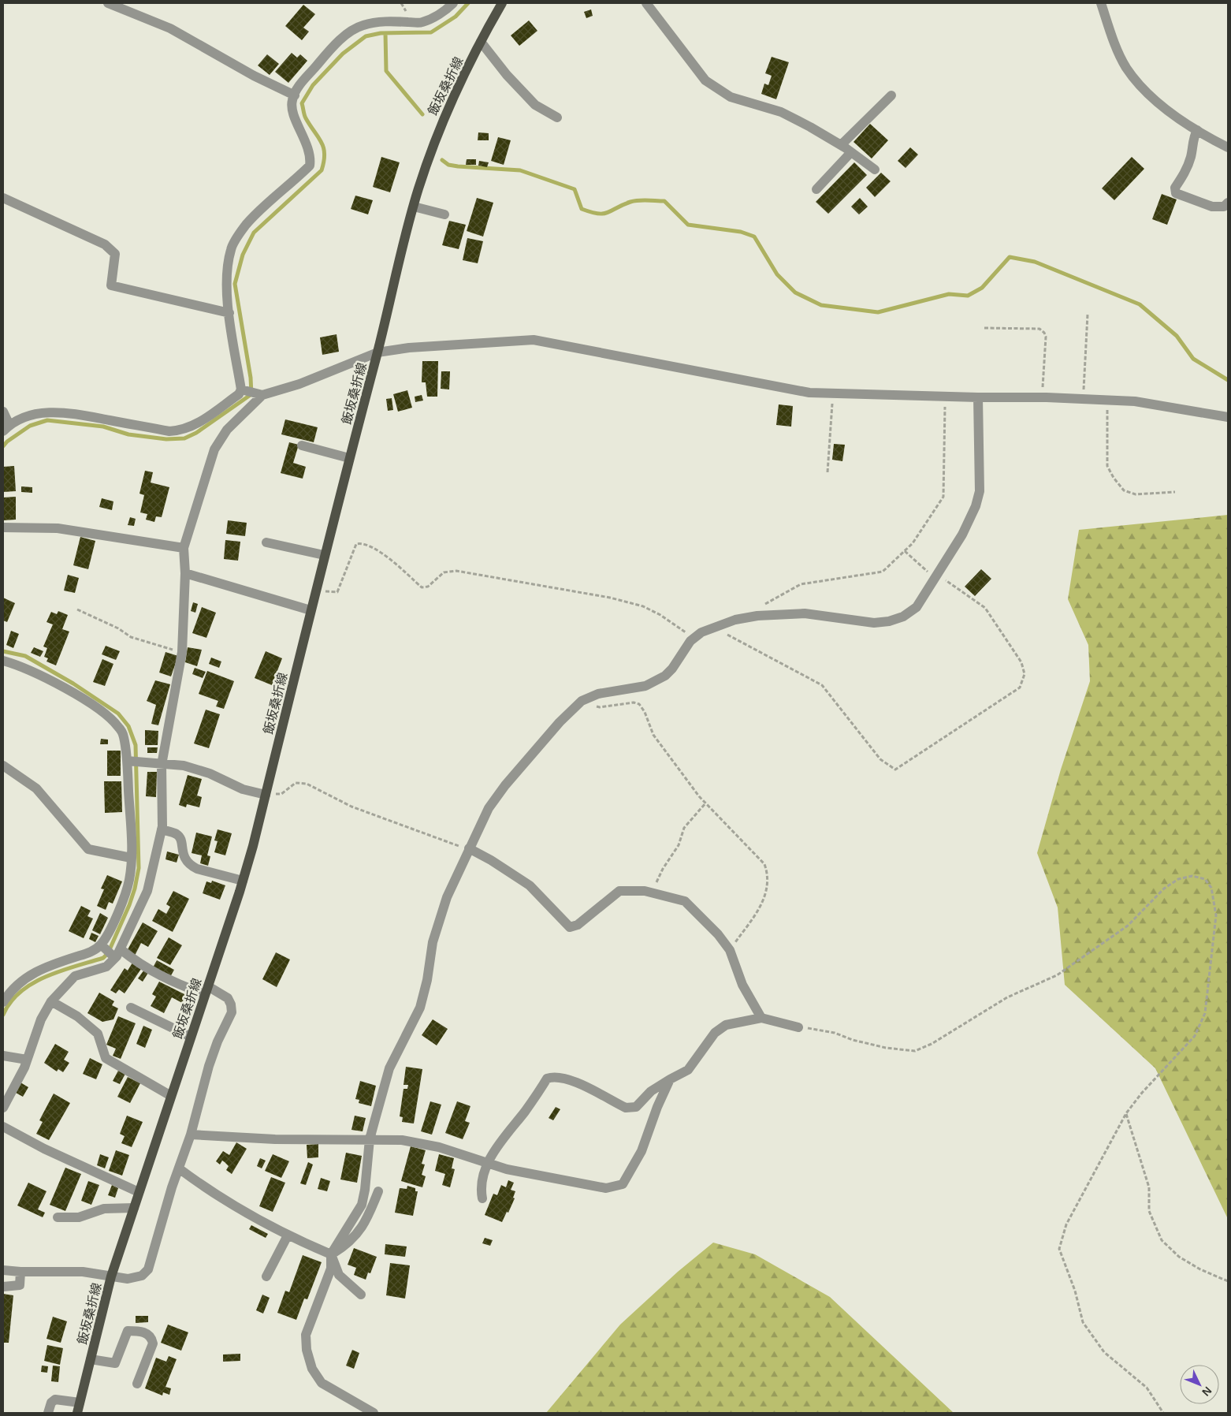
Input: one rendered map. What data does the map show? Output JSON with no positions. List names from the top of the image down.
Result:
{
  "streets": {
    "main road": ["飯坂桑折線"]
  },
  "north": "bottom right"
}
